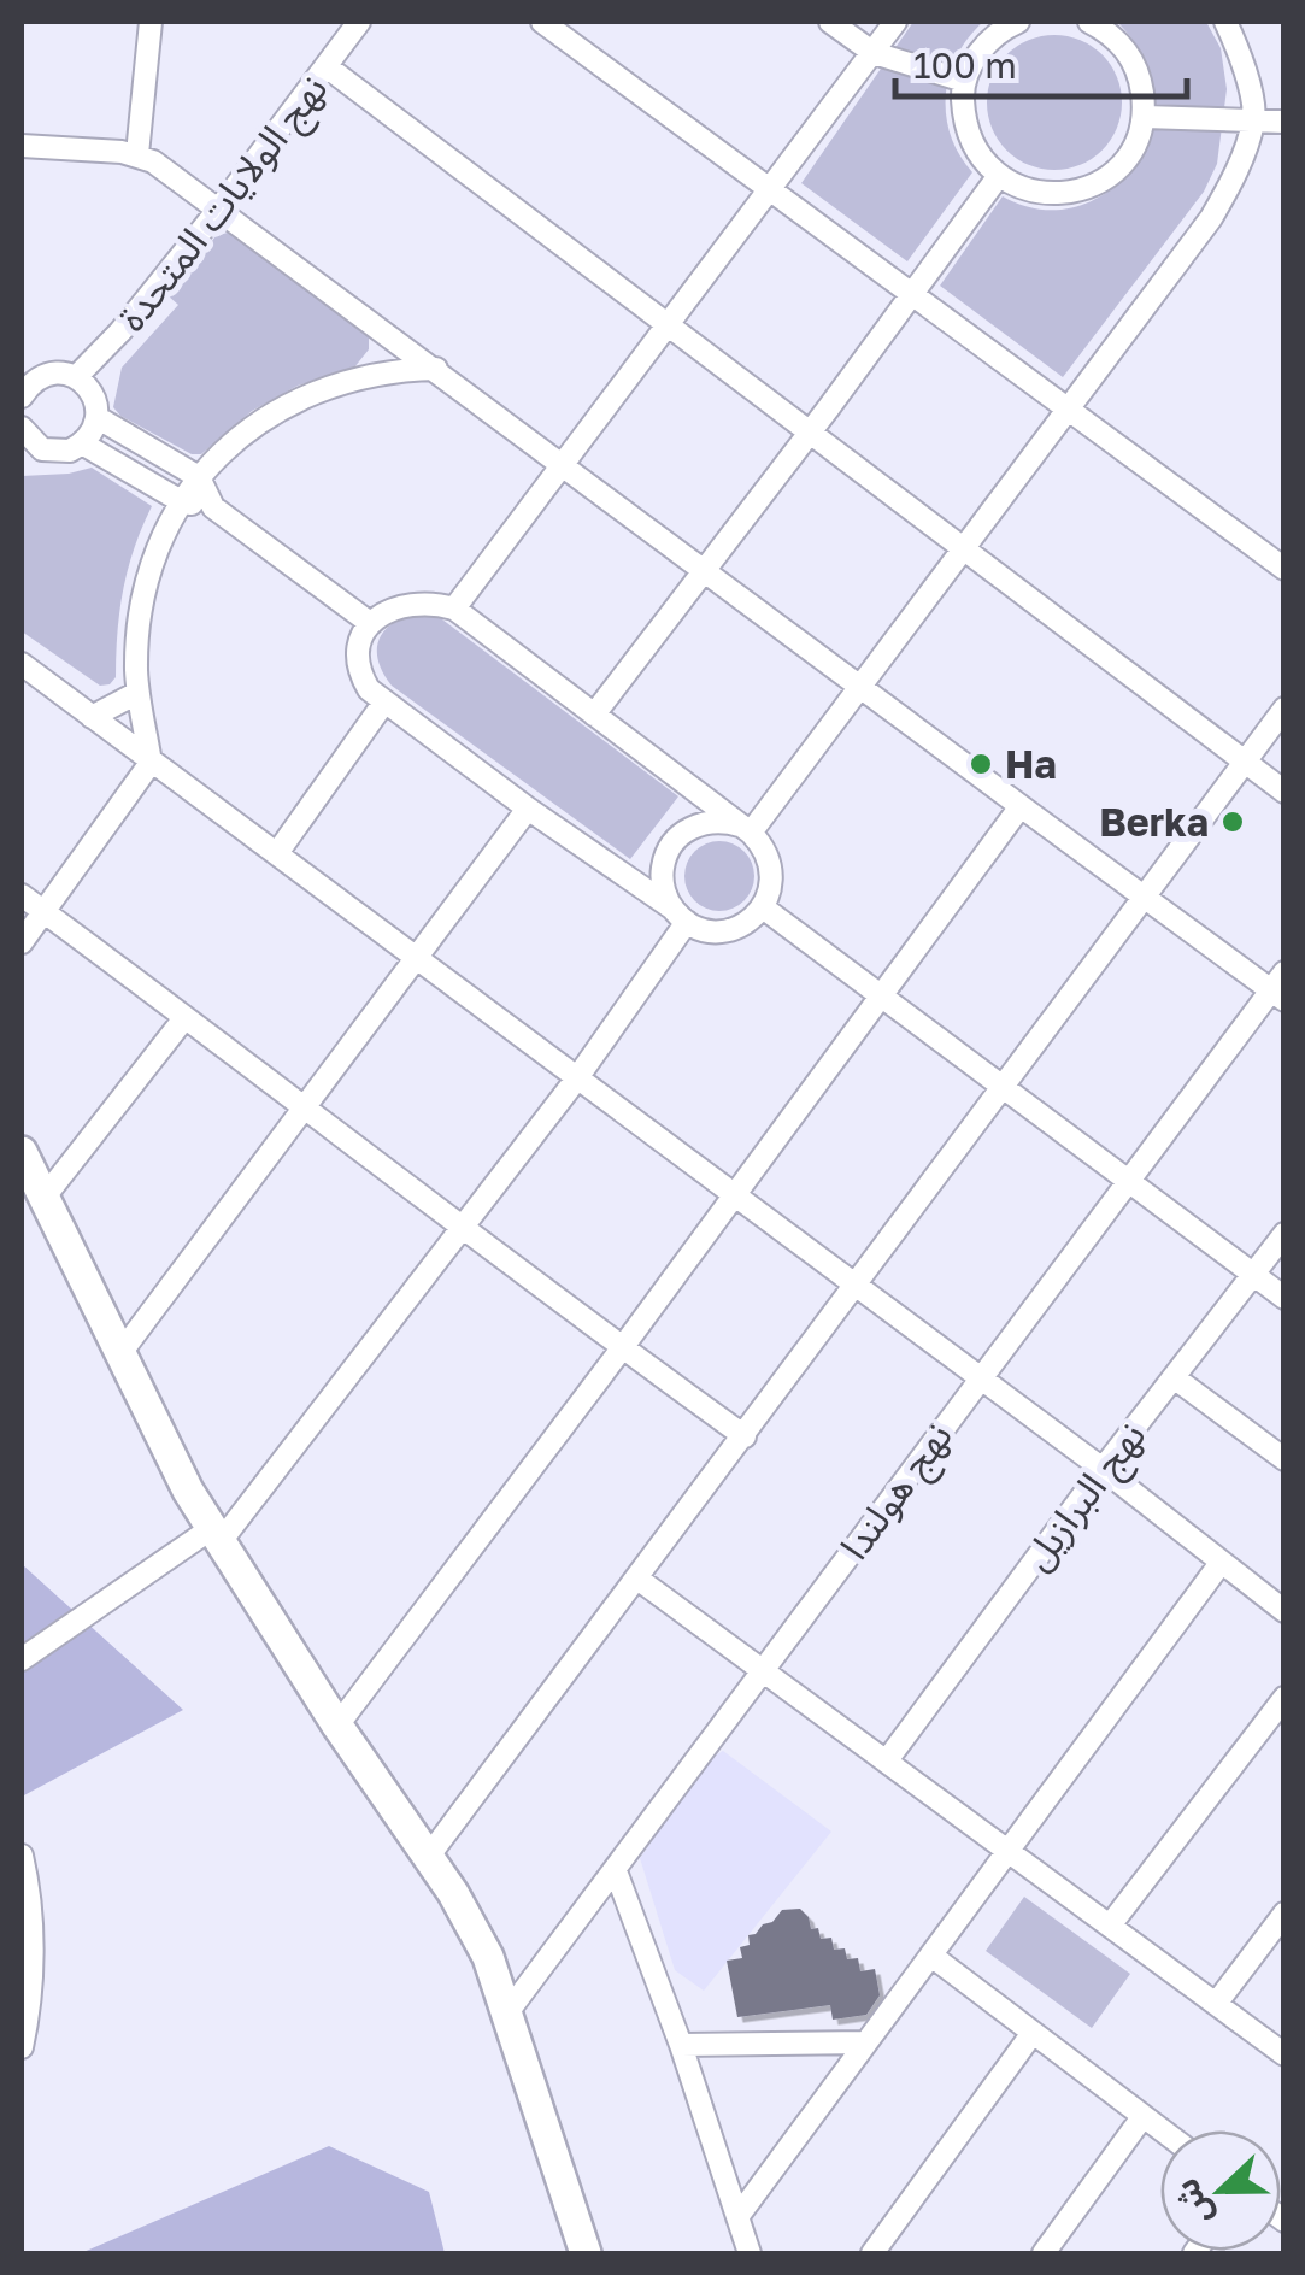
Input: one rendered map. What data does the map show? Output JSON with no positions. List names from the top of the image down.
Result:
{
  "streets": {
    "street": ["نهج الولايات المتحدة", "نهج هولندا", "نهج البرازيل"]
  },
  "places": ["Ha", "Berka"],
  "scale_bar": "100 m",
  "north": "left"
}
